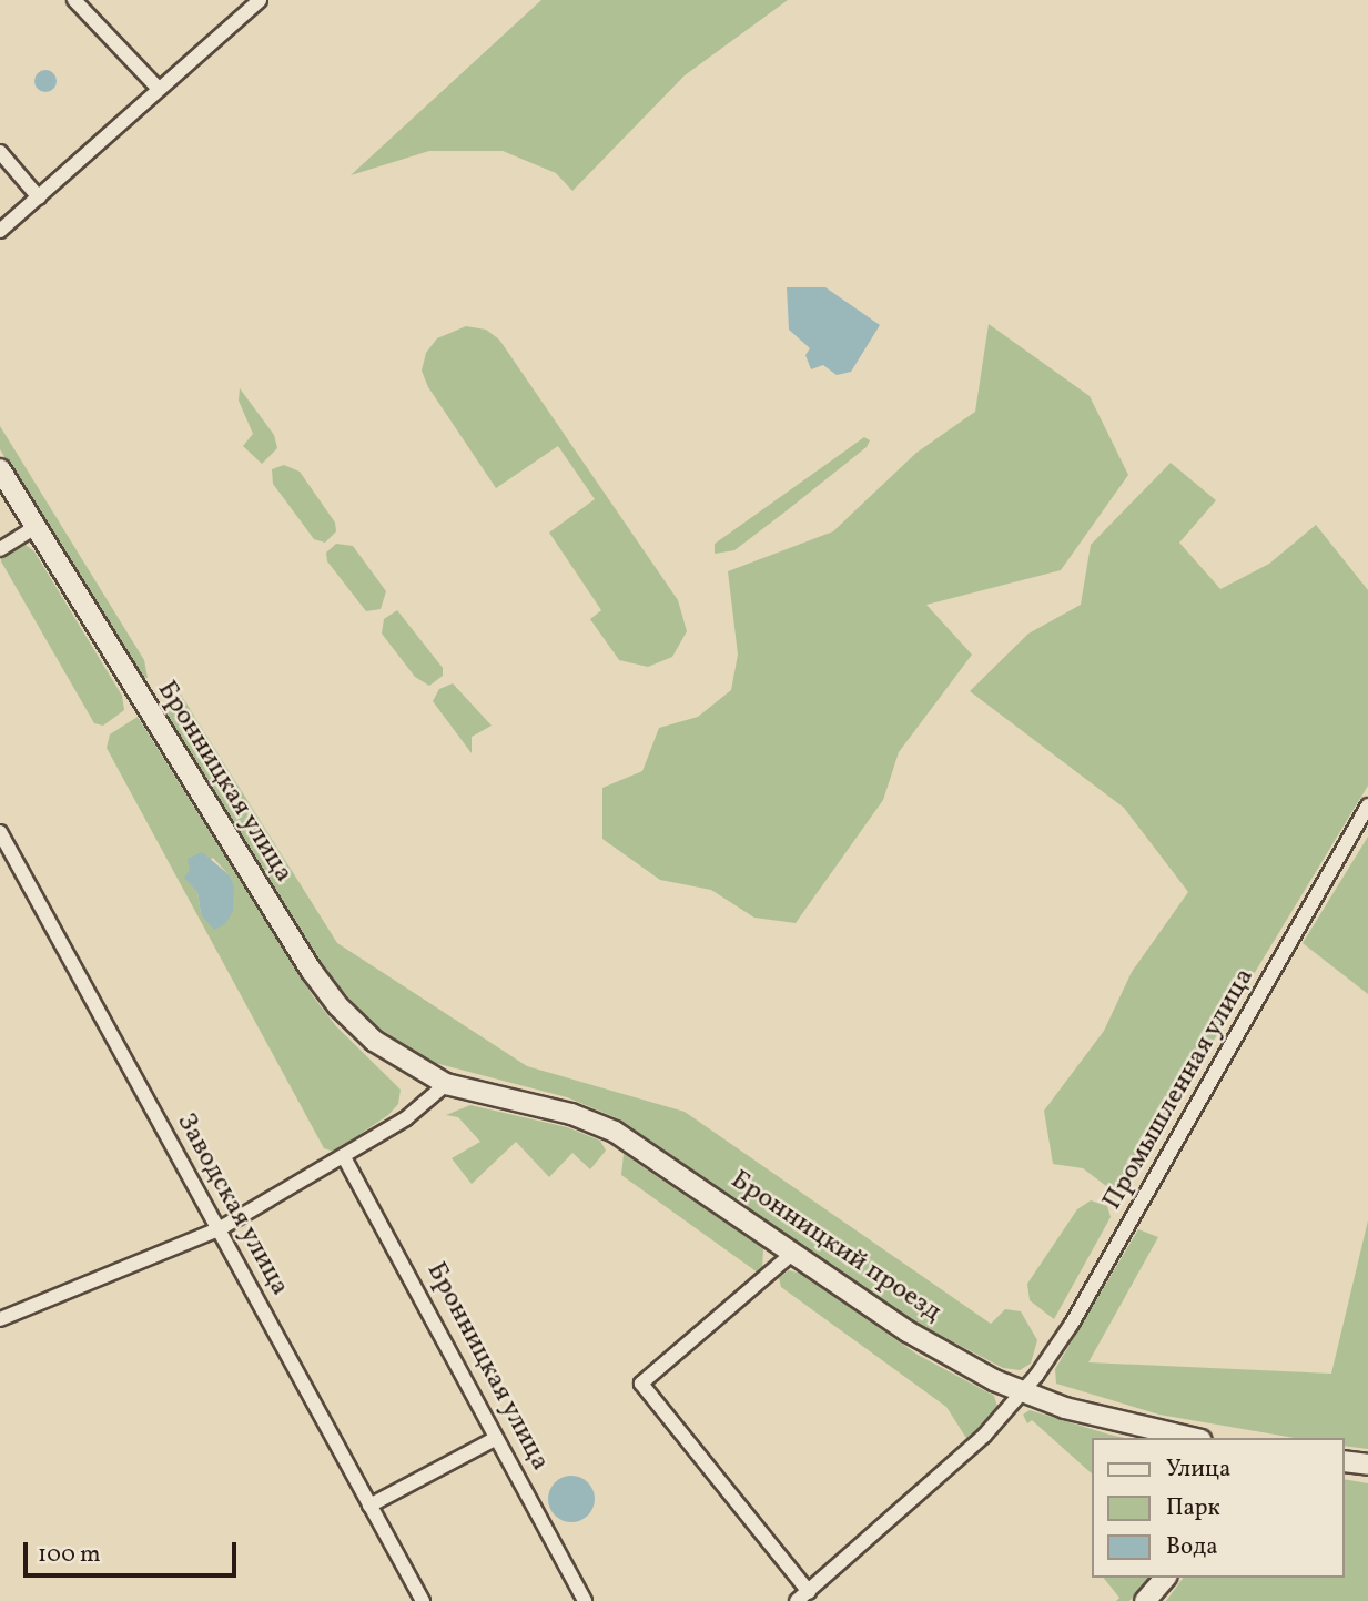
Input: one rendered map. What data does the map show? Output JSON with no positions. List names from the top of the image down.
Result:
{
  "streets": {
    "main road": ["Бронницкая улица", "Бронницкий проезд"],
    "street": ["Промышленная улица", "Заводская улица"]
  },
  "crossings": [
    ["Бронницкая улица", "Бронницкий проезд"],
    ["Промышленная улица", "Бронницкий проезд"]
  ],
  "legend": ["Улица", "Парк", "Вода"],
  "scale_bar": "100 m"
}
